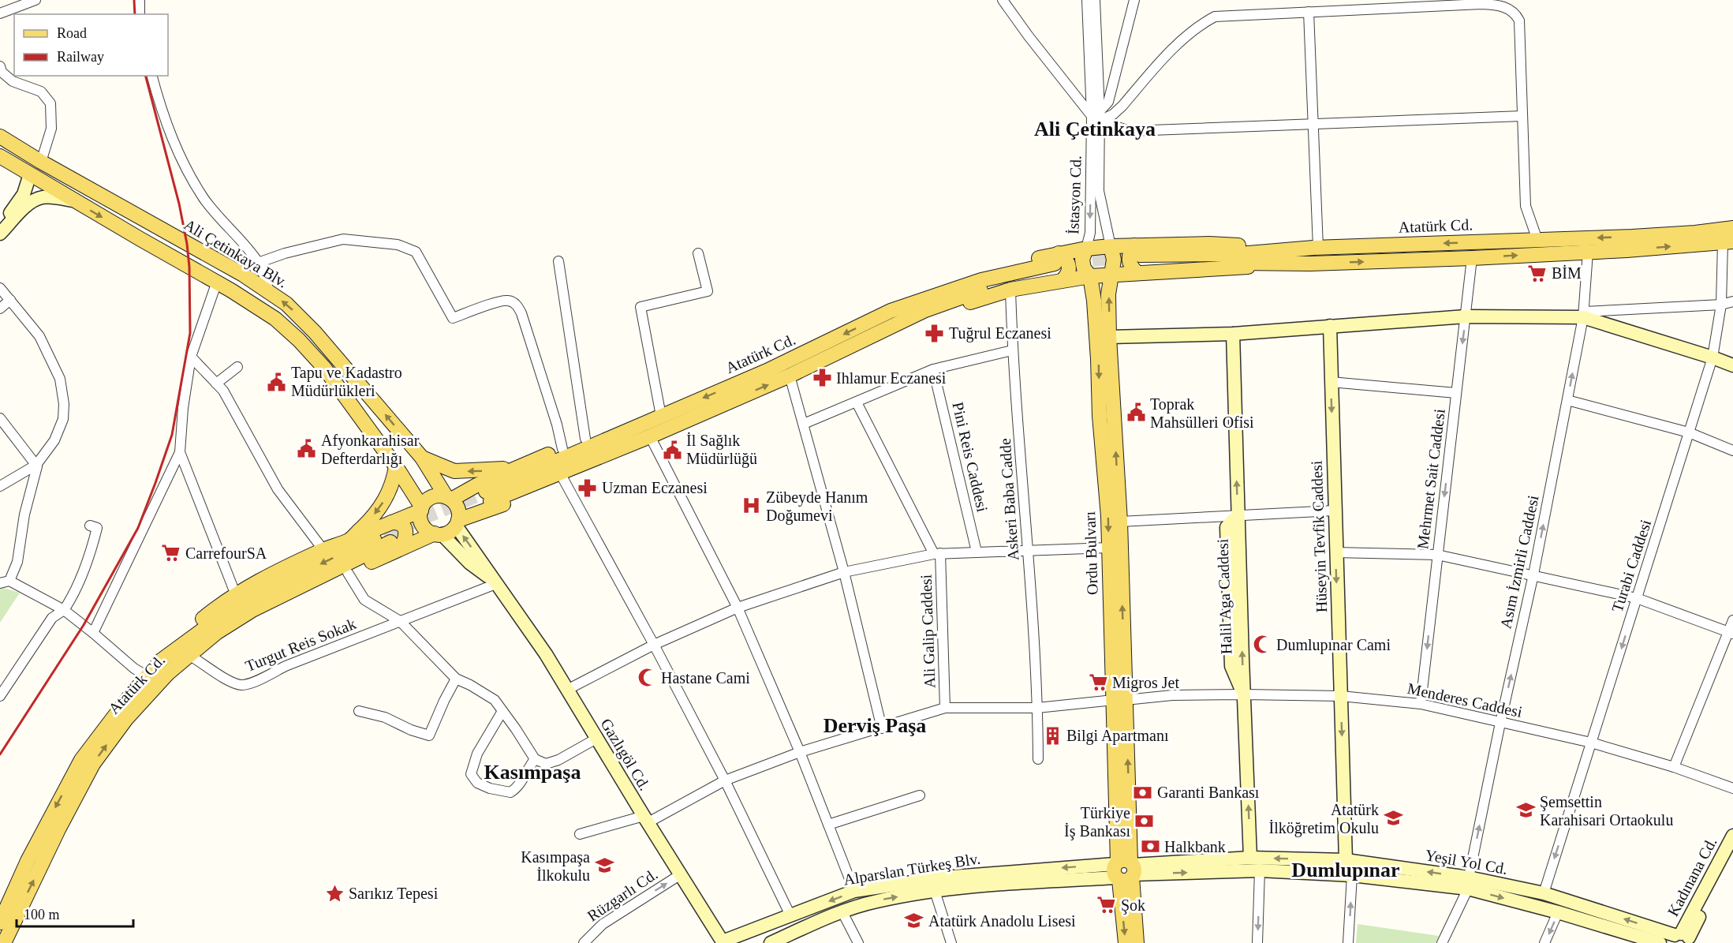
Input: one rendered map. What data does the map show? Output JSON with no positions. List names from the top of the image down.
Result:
{
  "streets": {
    "main road": ["Atatürk Cd.", "Ali Çetinkaya Blv.", "Ordu Bulvarı"],
    "street": [
      "İstasyon Cd.",
      "Pini Reis Caddesi",
      "Mehrmet Sait Caddesi",
      "Askeri Baba Cadde",
      "Hüseyin Tevfik Caddesi",
      "Asım İzmirli Caddesi",
      "Turabi Caddesi",
      "Halil Aga Caddesi",
      "Ali Galip Caddesi",
      "Turgut Reis Sokak",
      "Menderes Caddesi",
      "Gazlıgöl Cd.",
      "Yeşil Yol Cd.",
      "Alparslan Türkeş Blv.",
      "Kadınana Cd.",
      "Rüzgarlı Cd."
    ]
  },
  "crossings": [
    ["İstasyon Cd.", "Ordu Bulvarı"],
    ["Atatürk Cd.", "Turgut Reis Sokak"],
    ["Ali Çetinkaya Blv.", "Gazlıgöl Cd."],
    ["Mehrmet Sait Caddesi", "Menderes Caddesi"],
    ["Askeri Baba Cadde", "Menderes Caddesi"],
    ["Hüseyin Tevfik Caddesi", "Menderes Caddesi"],
    ["Hüseyin Tevfik Caddesi", "Yeşil Yol Cd."],
    ["Ordu Bulvarı", "Menderes Caddesi"],
    ["Ordu Bulvarı", "Yeşil Yol Cd."],
    ["Ordu Bulvarı", "Alparslan Türkeş Blv."],
    ["Asım İzmirli Caddesi", "Menderes Caddesi"],
    ["Asım İzmirli Caddesi", "Yeşil Yol Cd."],
    ["Turabi Caddesi", "Menderes Caddesi"],
    ["Turabi Caddesi", "Yeşil Yol Cd."],
    ["Halil Aga Caddesi", "Menderes Caddesi"],
    ["Halil Aga Caddesi", "Yeşil Yol Cd."],
    ["Ali Galip Caddesi", "Menderes Caddesi"],
    ["Turgut Reis Sokak", "Gazlıgöl Cd."],
    ["Menderes Caddesi", "Gazlıgöl Cd."],
    ["Gazlıgöl Cd.", "Alparslan Türkeş Blv."],
    ["Gazlıgöl Cd.", "Rüzgarlı Cd."],
    ["Yeşil Yol Cd.", "Alparslan Türkeş Blv."],
    ["Yeşil Yol Cd.", "Kadınana Cd."]
  ],
  "one_way": [
    "Mehrmet Sait Caddesi",
    "Hüseyin Tevfik Caddesi",
    "Asım İzmirli Caddesi",
    "Turabi Caddesi",
    "Halil Aga Caddesi",
    "Rüzgarlı Cd."
  ],
  "districts": [
    "Ali Çetinkaya",
    "Derviş Paşa",
    "Kasımpaşa",
    "Dumlupınar"
  ],
  "places": {
    "supermarket": [
      "BİM",
      "CarrefourSA",
      "Migros Jet",
      "Şok"
    ],
    "pharmacy": ["Tuğrul Eczanesi", "Ihlamur Eczanesi", "Uzman Eczanesi"],
    "public building": [
      "Tapu ve Kadastro Müdürlükleri",
      "Toprak Mahsülleri Ofisi",
      "Afyonkarahisar Defterdarlığı",
      "İl Sağlık Müdürlüğü"
    ],
    "hospital": ["Zübeyde Hanım Doğumevi"],
    "mosque": ["Dumlupınar Cami", "Hastane Cami"],
    "building": ["Bilgi Apartmanı"],
    "bank": ["Garanti Bankası", "Türkiye İş Bankası", "Halkbank"],
    "school or university": [
      "Şemsettin Karahisari Ortaokulu",
      "Atatürk İlköğretim Okulu",
      "Kasımpaşa İlkokulu",
      "Atatürk Anadolu Lisesi"
    ],
    "place": ["Sarıkız Tepesi"]
  },
  "legend": ["Road", "Railway"],
  "scale_bar": "100 m"
}
